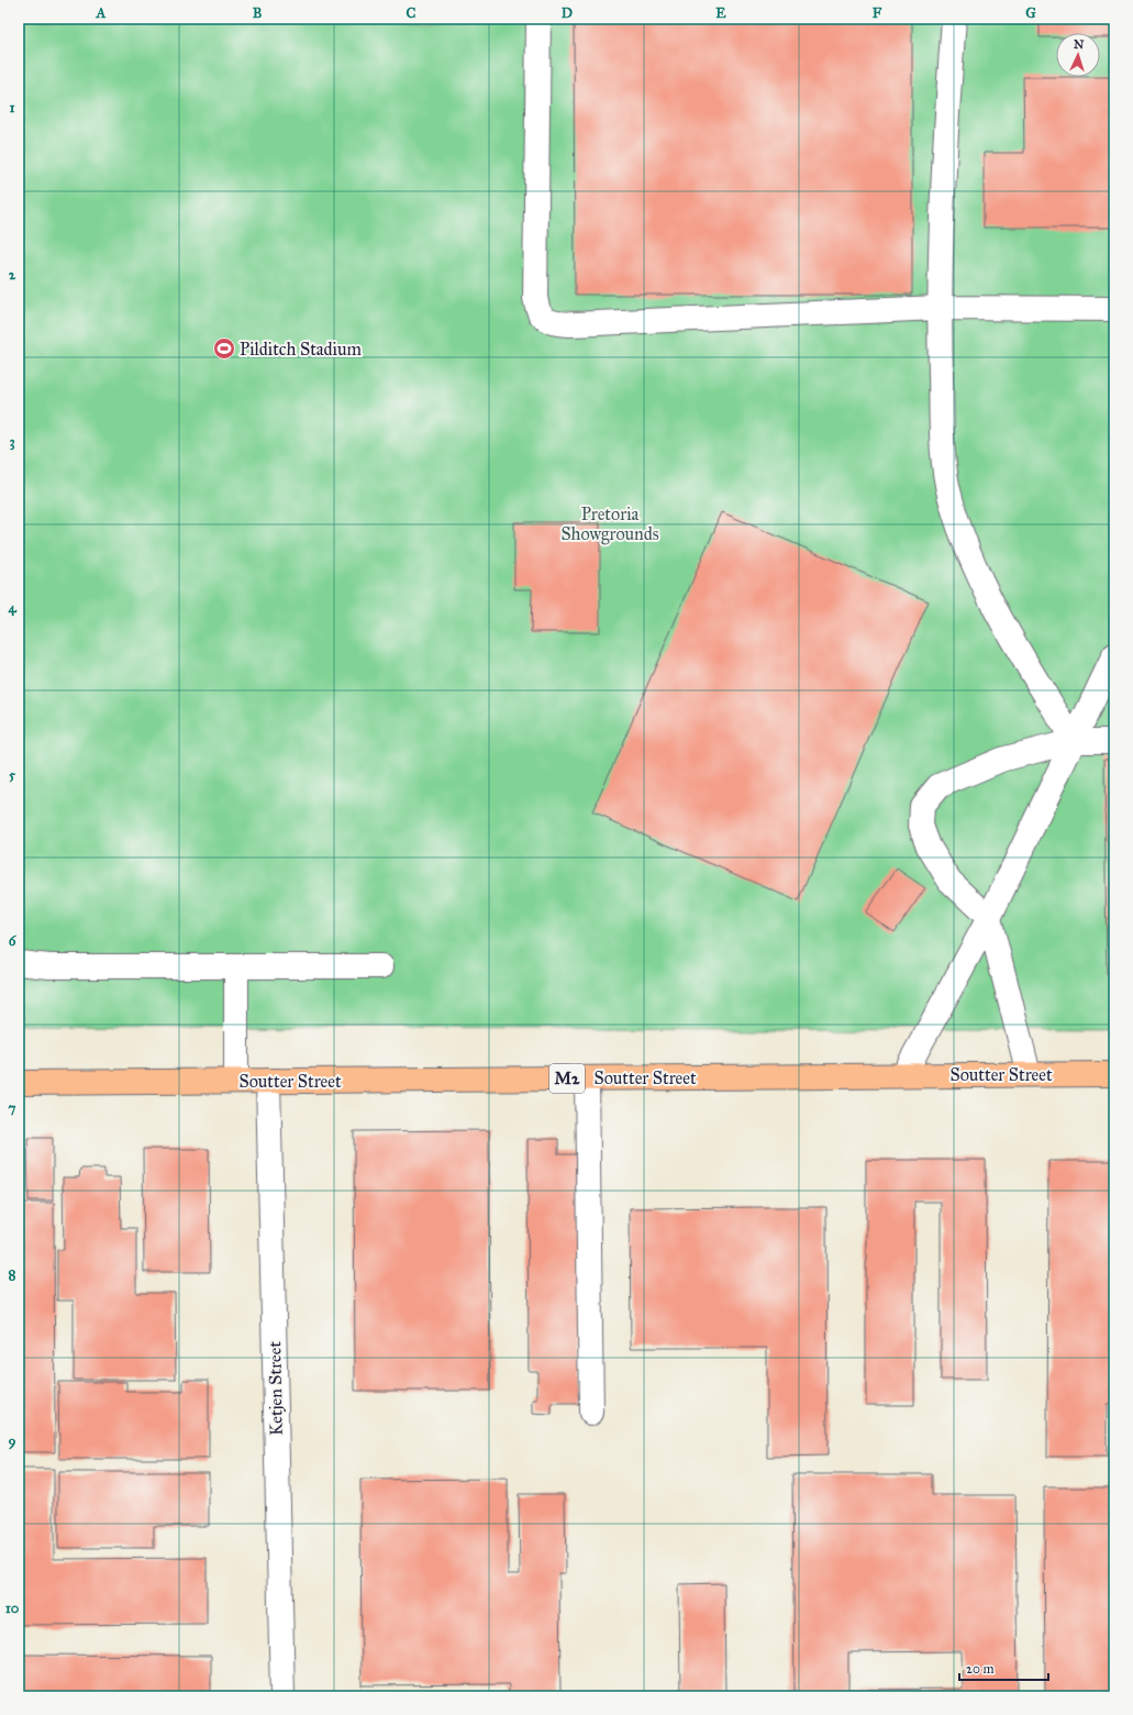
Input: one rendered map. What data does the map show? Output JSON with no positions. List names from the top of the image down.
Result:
{
  "streets": {
    "main road": ["Soutter Street", "M2"],
    "street": ["Ketjen Street"]
  },
  "crossings": [
    ["Soutter Street", "Ketjen Street"]
  ],
  "parks": ["Pretoria Showgrounds"],
  "places": {
    "sports": ["Pilditch Stadium"]
  },
  "scale_bar": "20 m",
  "north": "top",
  "grid": {
    "columns": [
      "A",
      "B",
      "C",
      "D",
      "E",
      "F",
      "G"
    ],
    "rows": [
      "1",
      "2",
      "3",
      "4",
      "5",
      "6",
      "7",
      "8",
      "9",
      "10"
    ]
  }
}
